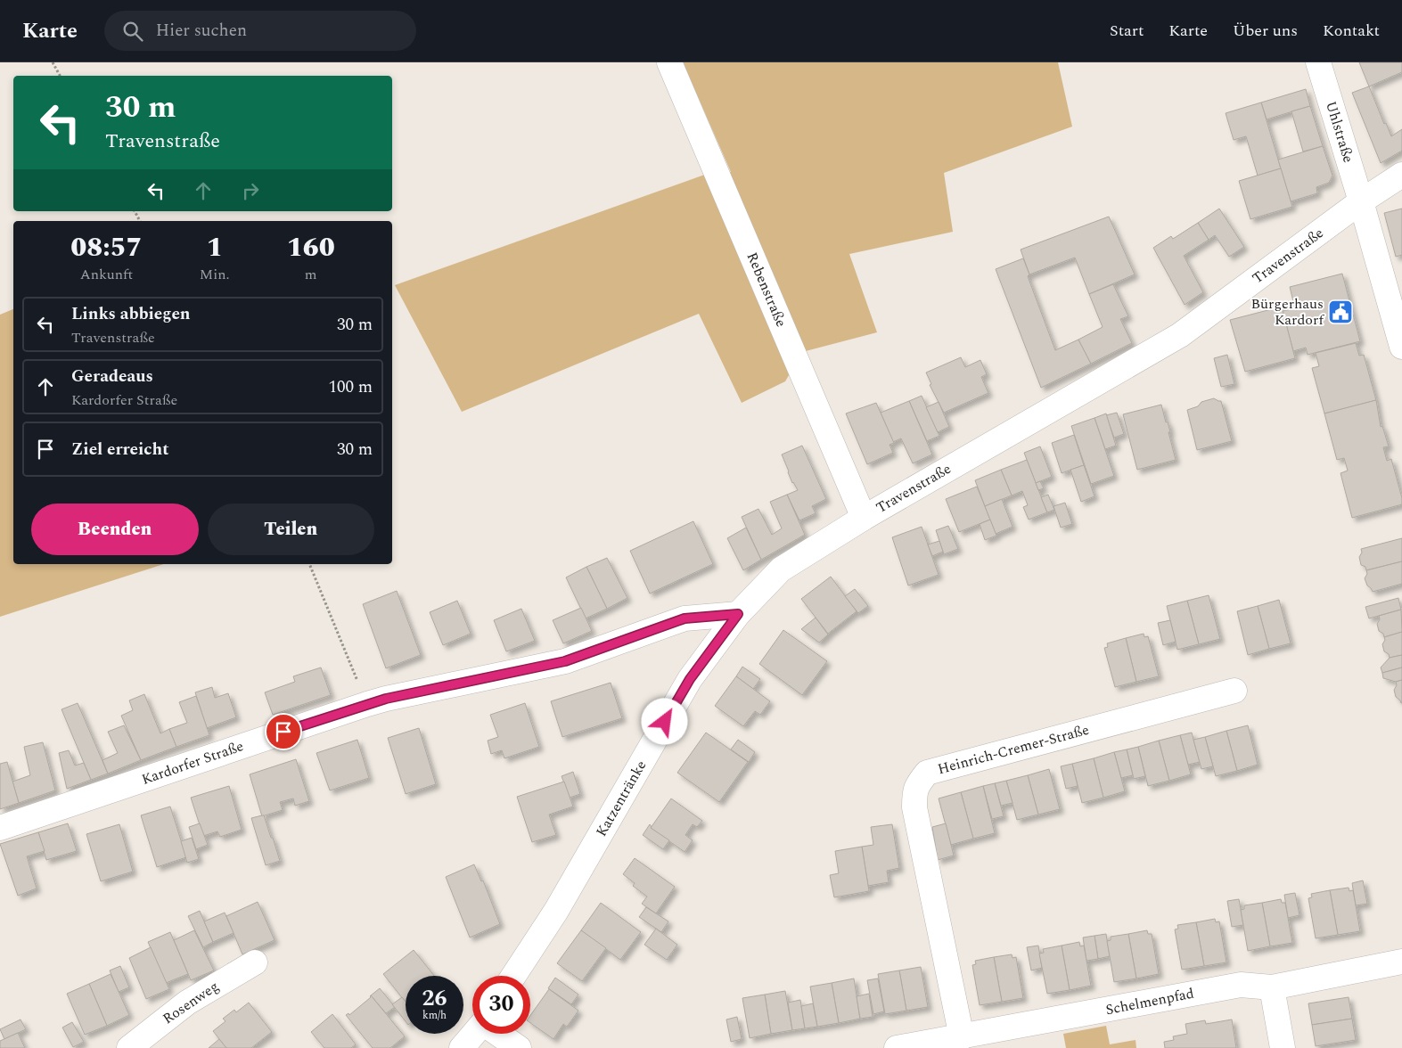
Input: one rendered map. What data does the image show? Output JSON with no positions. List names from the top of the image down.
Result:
{
  "streets": {
    "street": [
      "Uhlstraße",
      "Travenstraße",
      "Rebenstraße",
      "Heinrich-Cremer-Straße",
      "Kardorfer Straße",
      "Katzentränke",
      "Schelmenpfad",
      "Rosenweg"
    ]
  },
  "crossings": [
    ["Uhlstraße", "Travenstraße"],
    ["Travenstraße", "Rebenstraße"],
    ["Travenstraße", "Katzentränke"],
    ["Heinrich-Cremer-Straße", "Schelmenpfad"]
  ],
  "places": {
    "public building": ["Bürgerhaus Kardorf"]
  },
  "page": {
    "header": "Karte",
    "search": "Hier suchen",
    "nav": [
      "Start",
      "Karte",
      "Über uns",
      "Kontakt"
    ],
    "turn": ["30 m", "Travenstraße"],
    "eta": [
      "08:57",
      "Ankunft",
      "1",
      "Min.",
      "160",
      "m"
    ],
    "list": [
      {
        "name": "Links abbiegen",
        "note": "Travenstraße",
        "value": "30 m"
      },
      {
        "name": "Geradeaus",
        "note": "Kardorfer Straße",
        "value": "100 m"
      },
      {
        "name": "Ziel erreicht",
        "value": "30 m"
      }
    ],
    "buttons": ["Beenden", "Teilen"],
    "speed": "26 km/h",
    "limit": "30"
  }
}
